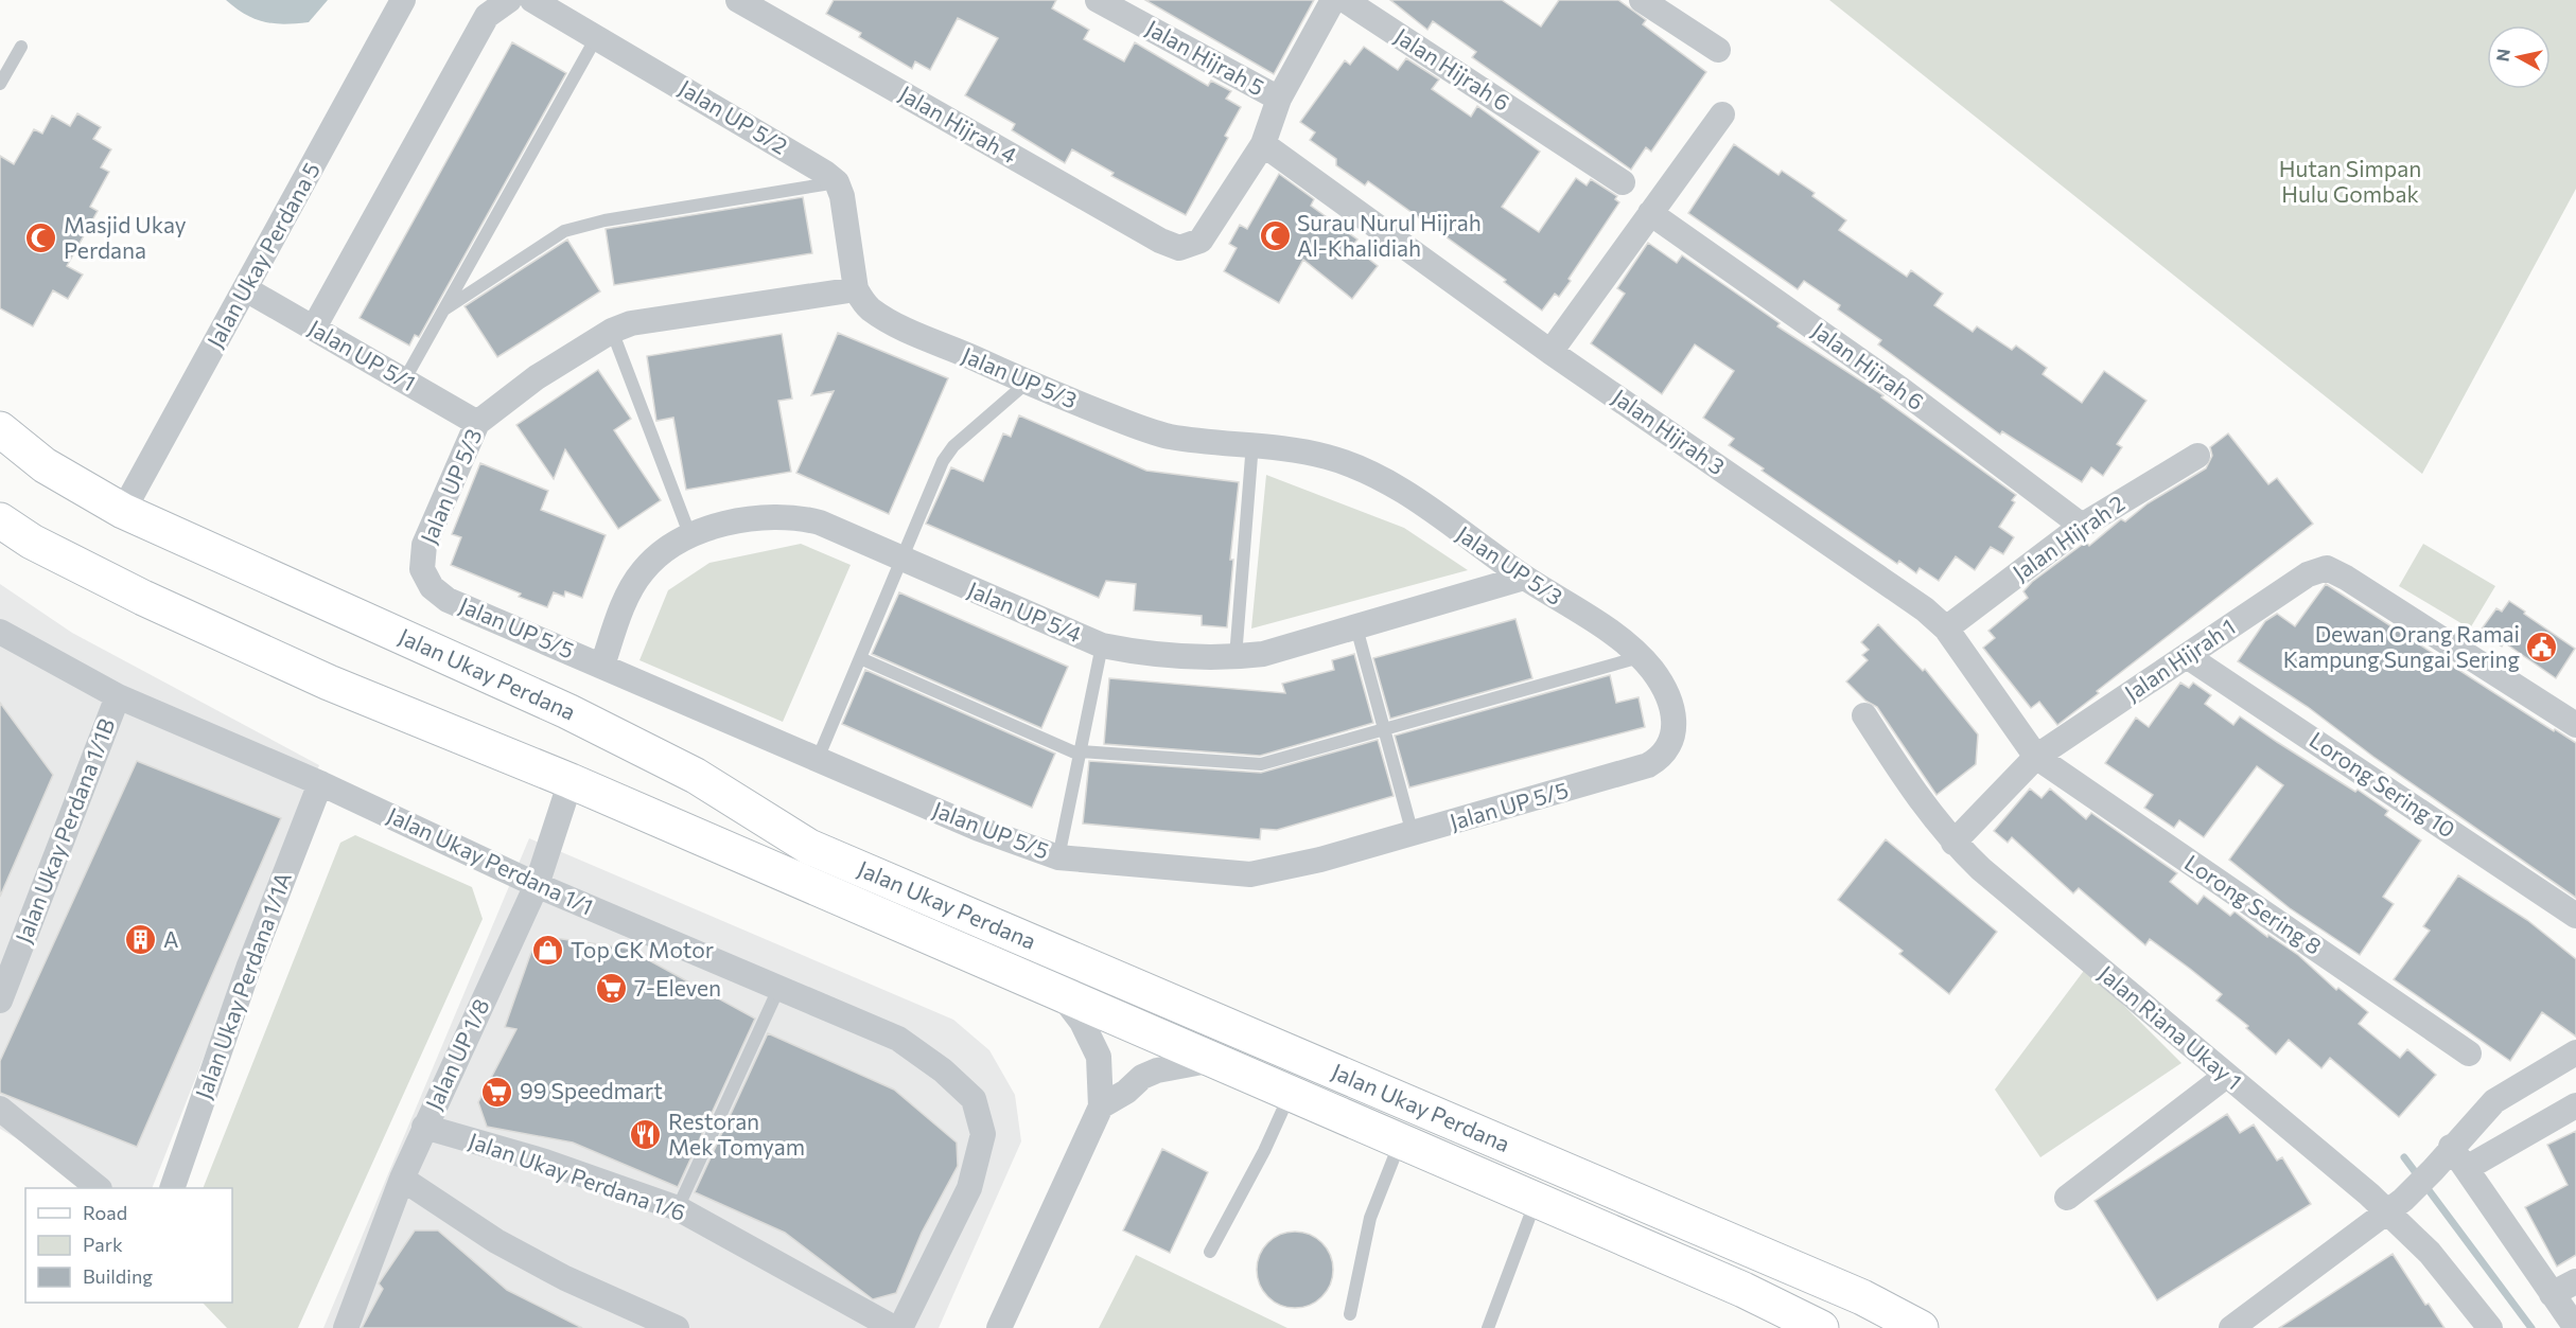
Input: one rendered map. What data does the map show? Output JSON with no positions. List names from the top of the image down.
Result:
{
  "streets": {
    "street": [
      "Jalan Hijrah 5",
      "Jalan Hijrah 6",
      "Jalan UP 5/2",
      "Jalan Hijrah 4",
      "Jalan Ukay Perdana 5",
      "Jalan UP 5/1",
      "Jalan UP 5/3",
      "Jalan Hijrah 3",
      "Jalan Hijrah 2",
      "Jalan UP 5/4",
      "Jalan UP 5/5",
      "Jalan Hijrah 1",
      "Jalan Ukay Perdana",
      "Lorong Sering 10",
      "Jalan Ukay Perdana 1/1B",
      "Jalan Ukay Perdana 1/1",
      "Lorong Sering 8",
      "Jalan Ukay Perdana 1/1A",
      "Jalan Riana Ukay 1",
      "Jalan UP 1/8",
      "Jalan Ukay Perdana 1/6"
    ]
  },
  "crossings": [
    ["Jalan Hijrah 6", "Jalan Hijrah 2"],
    ["Jalan Hijrah 4", "Jalan Hijrah 3"],
    ["Jalan Ukay Perdana 5", "Jalan UP 5/1"],
    ["Jalan Ukay Perdana 5", "Jalan Ukay Perdana"],
    ["Jalan UP 5/1", "Jalan UP 5/3"],
    ["Jalan UP 5/3", "Jalan UP 5/4"],
    ["Jalan UP 5/3", "Jalan UP 5/5"],
    ["Jalan Hijrah 3", "Jalan Hijrah 2"],
    ["Jalan Hijrah 3", "Jalan Hijrah 1"],
    ["Jalan Hijrah 3", "Lorong Sering 8"],
    ["Jalan UP 5/4", "Jalan UP 5/5"],
    ["Jalan Hijrah 1", "Lorong Sering 10"],
    ["Jalan Hijrah 1", "Lorong Sering 8"],
    ["Jalan Hijrah 1", "Jalan Riana Ukay 1"],
    ["Jalan Ukay Perdana", "Jalan UP 1/8"],
    ["Jalan Ukay Perdana 1/1B", "Jalan Ukay Perdana 1/1"],
    ["Jalan Ukay Perdana 1/1", "Jalan Ukay Perdana 1/1A"],
    ["Jalan Ukay Perdana 1/1", "Jalan UP 1/8"],
    ["Jalan UP 1/8", "Jalan Ukay Perdana 1/6"]
  ],
  "parks": ["Hutan Simpan Hulu Gombak"],
  "places": {
    "mosque": ["Surau Nurul Hijrah Al-Khalidiah", "Masjid Ukay Perdana"],
    "public building": ["Dewan Orang Ramai Kampung Sungai Sering"],
    "building": ["A"],
    "shop": ["Top CK Motor"],
    "supermarket": ["7-Eleven", "99 Speedmart"],
    "restaurant": ["Restoran Mek Tomyam"]
  },
  "legend": ["Road", "Park", "Building"],
  "north": "left"
}
